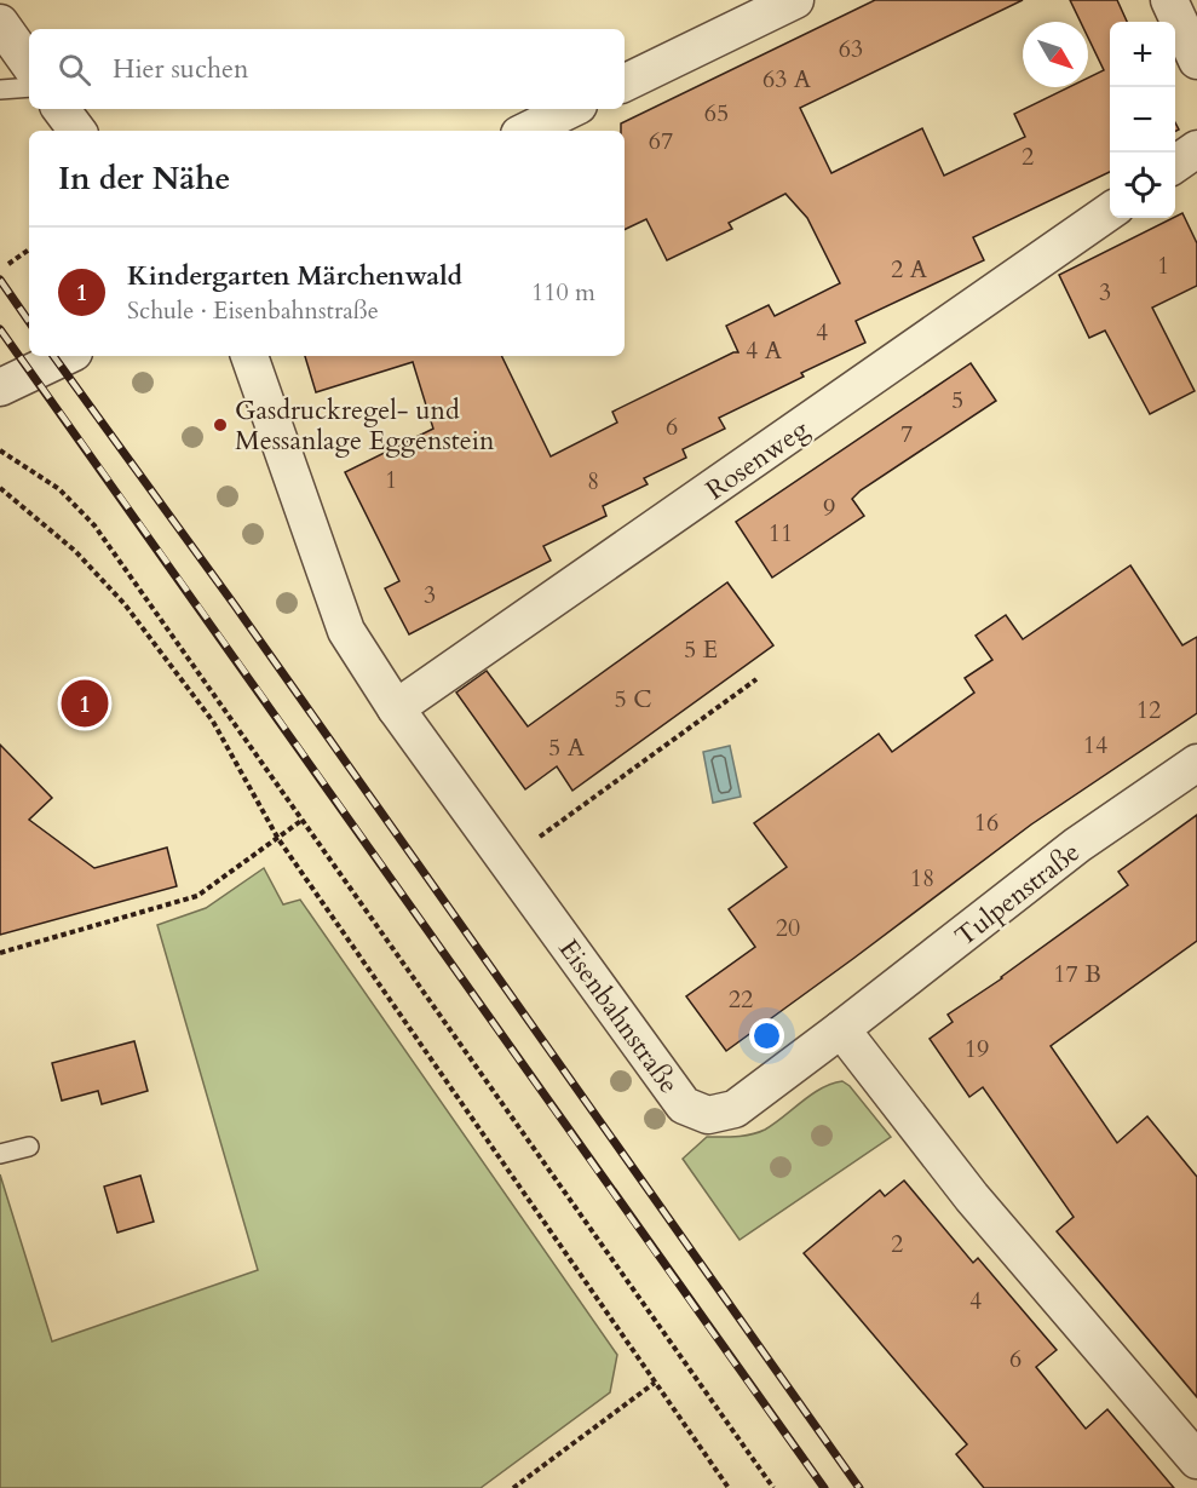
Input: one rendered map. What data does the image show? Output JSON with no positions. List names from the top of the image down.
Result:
{
  "streets": {
    "street": ["Rosenweg", "Tulpenstraße", "Eisenbahnstraße"]
  },
  "crossings": [
    ["Rosenweg", "Eisenbahnstraße"],
    ["Tulpenstraße", "Eisenbahnstraße"]
  ],
  "places": ["Gasdruckregel- und Messanlage Eggenstein"],
  "house_numbers": [
    "63",
    "63 A",
    "65",
    "67",
    "2",
    "1",
    "2 A",
    "3",
    "4",
    "4 A",
    "5",
    "6",
    "7",
    "1",
    "8",
    "9",
    "11",
    "3",
    "5 E",
    "5 C",
    "12",
    "14",
    "5 A",
    "16",
    "18",
    "20",
    "17 B",
    "22",
    "19",
    "2",
    "4",
    "6"
  ],
  "north": "bottom right",
  "page": {
    "map_buttons": ["+", "−"],
    "search": "Hier suchen",
    "heading": "In der Nähe",
    "list": [
      {
        "mark": "1",
        "name": "Kindergarten Märchenwald",
        "note": "Schule · Eisenbahnstraße",
        "value": "110 m"
      }
    ],
    "pins": "1"
  }
}
